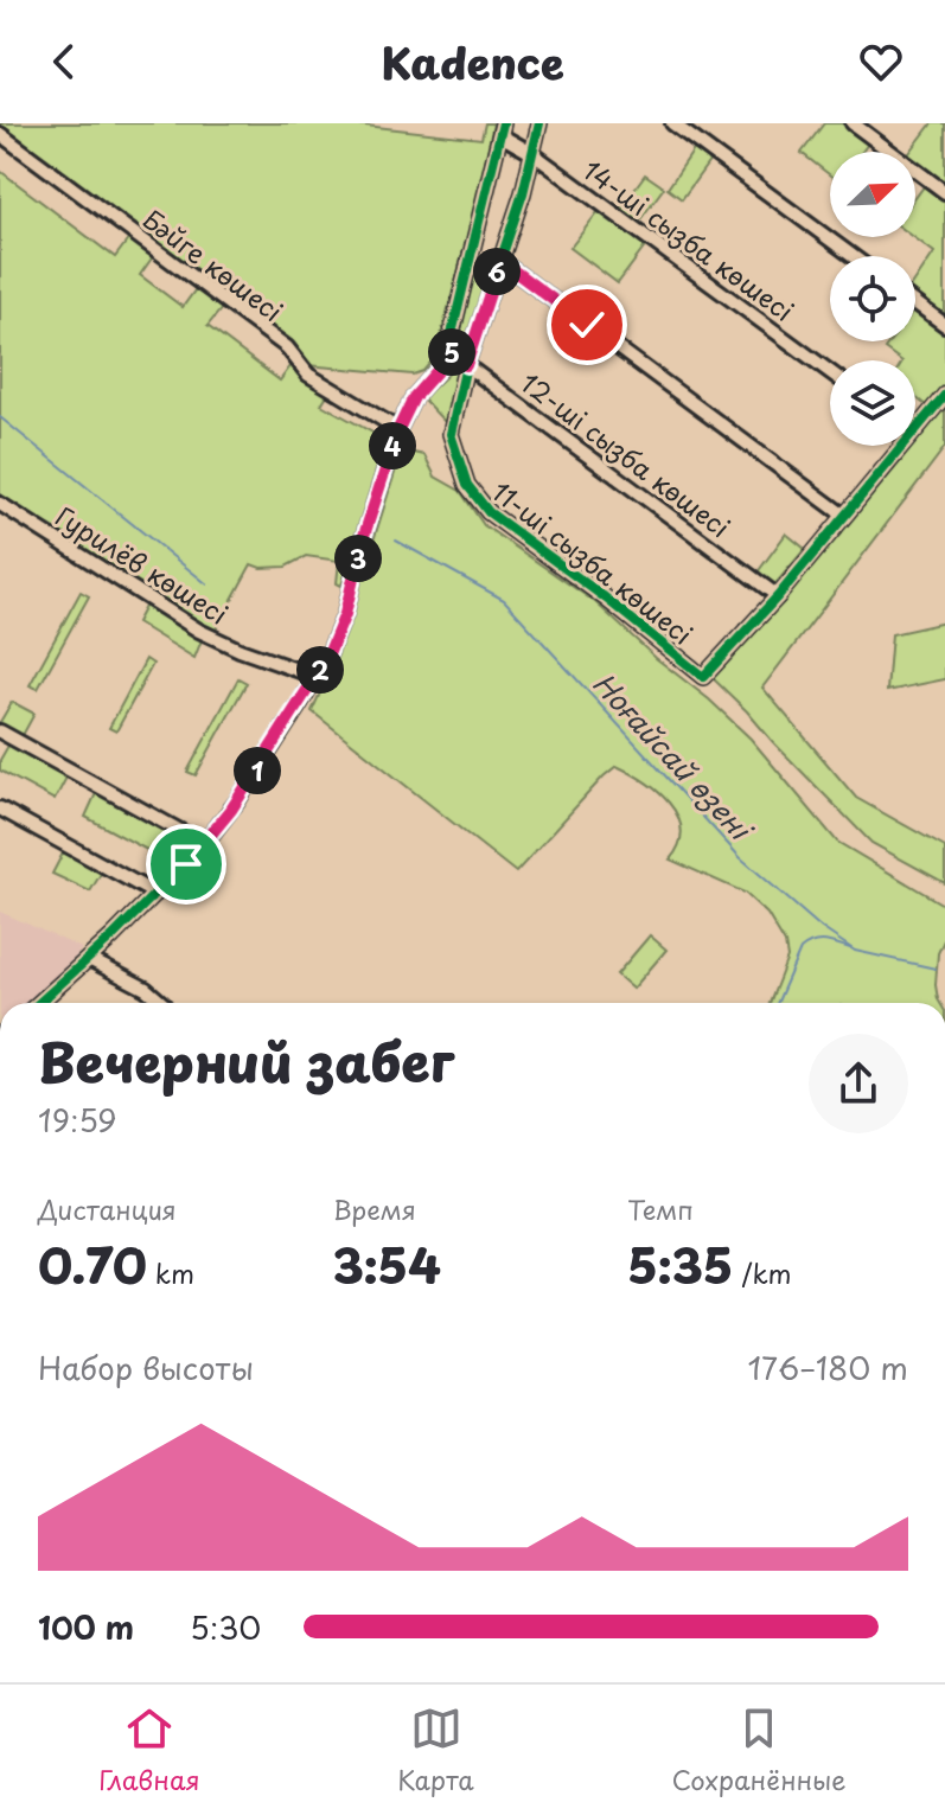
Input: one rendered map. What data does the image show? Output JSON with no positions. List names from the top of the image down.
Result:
{
  "streets": {
    "street": [
      "14-ші сызба көшесі",
      "Бәйге көшесі",
      "12-ші сызба көшесі",
      "11-ші сызба көшесі",
      "Гурилёв көшесі"
    ]
  },
  "crossings": [
    ["14-ші сызба көшесі", "11-ші сызба көшесі"],
    ["12-ші сызба көшесі", "11-ші сызба көшесі"]
  ],
  "water": ["Ноғайсай өзені"],
  "north": "top right",
  "page": {
    "header": "Kadence",
    "pins": [
      "6",
      "5",
      "4",
      "3",
      "2",
      "1"
    ],
    "heading": ["Вечерний забег", "19:59"],
    "stats": [
      ["Дистанция", "0.70 km"],
      ["Время", "3:54"],
      ["Темп", "5:35 /km"]
    ],
    "chart": ["Набор высоты", "176–180 m"],
    "list": [
      {
        "name": "100 m",
        "note": "5:30"
      }
    ],
    "tabs": ["Главная", "Карта", "Сохранённые"]
  }
}
